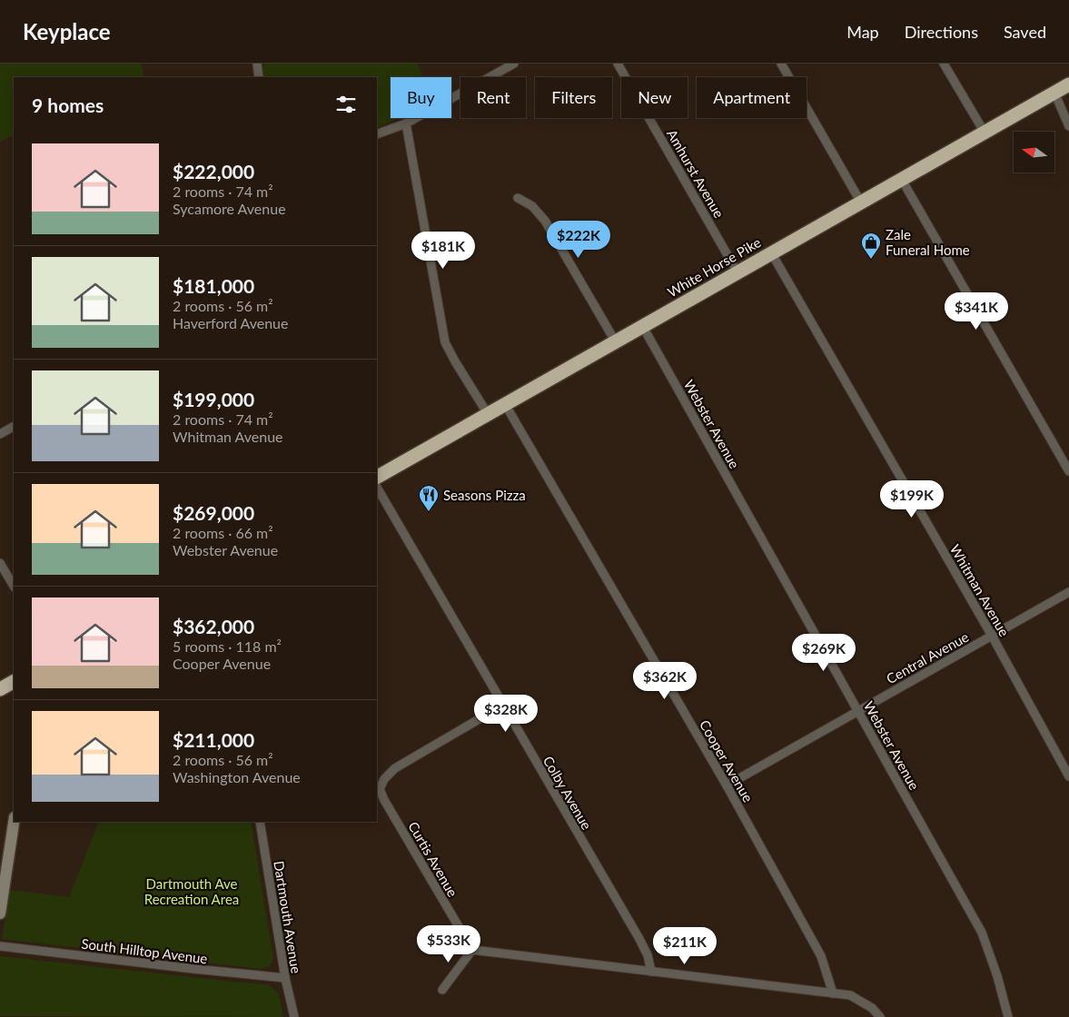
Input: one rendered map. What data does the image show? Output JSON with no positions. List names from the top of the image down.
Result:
{
  "streets": {
    "highway": ["White Horse Pike"],
    "street": [
      "Amhurst Avenue",
      "Webster Avenue",
      "Whitman Avenue",
      "Central Avenue",
      "Cooper Avenue",
      "Colby Avenue",
      "Curtis Avenue",
      "Dartmouth Avenue",
      "South Hilltop Avenue"
    ]
  },
  "crossings": [
    ["Amhurst Avenue", "White Horse Pike"],
    ["White Horse Pike", "Webster Avenue"],
    ["White Horse Pike", "Whitman Avenue"],
    ["White Horse Pike", "Cooper Avenue"],
    ["Webster Avenue", "Central Avenue"],
    ["Whitman Avenue", "Central Avenue"],
    ["Central Avenue", "Cooper Avenue"],
    ["Colby Avenue", "Curtis Avenue"],
    ["Dartmouth Avenue", "South Hilltop Avenue"]
  ],
  "parks": ["Dartmouth Ave Recreation Area"],
  "places": {
    "shop": ["Zale Funeral Home"],
    "restaurant": ["Seasons Pizza"]
  },
  "north": "left",
  "page": {
    "header": "Keyplace",
    "nav": ["Map", "Directions", "Saved"],
    "chip": [
      "Buy",
      "Rent",
      "Filters",
      "New",
      "Apartment"
    ],
    "heading": "9 homes",
    "list": [
      {
        "name": "$222,000",
        "note": "2 rooms · 74 m² · Sycamore Avenue"
      },
      {
        "name": "$181,000",
        "note": "2 rooms · 56 m² · Haverford Avenue"
      },
      {
        "name": "$199,000",
        "note": "2 rooms · 74 m² · Whitman Avenue"
      },
      {
        "name": "$269,000",
        "note": "2 rooms · 66 m² · Webster Avenue"
      },
      {
        "name": "$362,000",
        "note": "5 rooms · 118 m² · Cooper Avenue"
      },
      {
        "name": "$211,000",
        "note": "2 rooms · 56 m² · Washington Avenue"
      }
    ],
    "price": [
      "$222K",
      "$181K",
      "$341K",
      "$199K",
      "$269K",
      "$362K",
      "$328K",
      "$533K",
      "$211K"
    ]
  }
}
